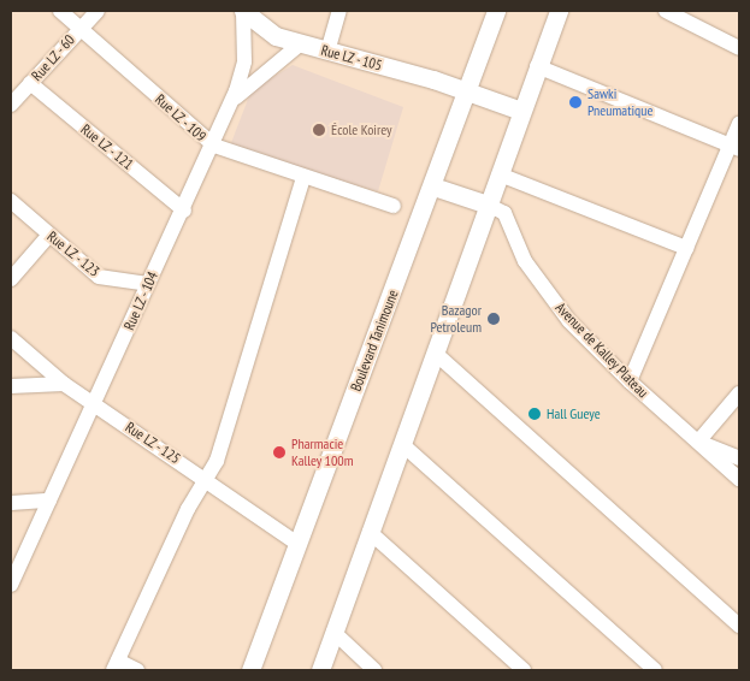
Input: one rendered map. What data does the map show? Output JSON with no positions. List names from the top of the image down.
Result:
{
  "streets": {
    "main road": ["Rue LZ - 105", "Boulevard Tanimoune"],
    "street": [
      "Rue LZ - 60",
      "Rue LZ - 109",
      "Rue LZ - 121",
      "Rue LZ - 123",
      "Rue LZ - 104",
      "Avenue de Kalley Plateau",
      "Rue LZ - 125"
    ]
  },
  "crossings": [
    ["Rue LZ - 60", "Rue LZ - 109"],
    ["Rue LZ - 60", "Rue LZ - 121"],
    ["Rue LZ - 105", "Rue LZ - 104"],
    ["Rue LZ - 105", "Boulevard Tanimoune"],
    ["Rue LZ - 109", "Rue LZ - 104"],
    ["Rue LZ - 121", "Rue LZ - 104"],
    ["Rue LZ - 123", "Rue LZ - 104"],
    ["Rue LZ - 104", "Rue LZ - 125"],
    ["Boulevard Tanimoune", "Rue LZ - 125"]
  ],
  "places": [
    "Sawki Pneumatique",
    "École Koirey",
    "Bazagor Petroleum",
    "Hall Gueye",
    "Pharmacie Kalley 100m"
  ]
}
